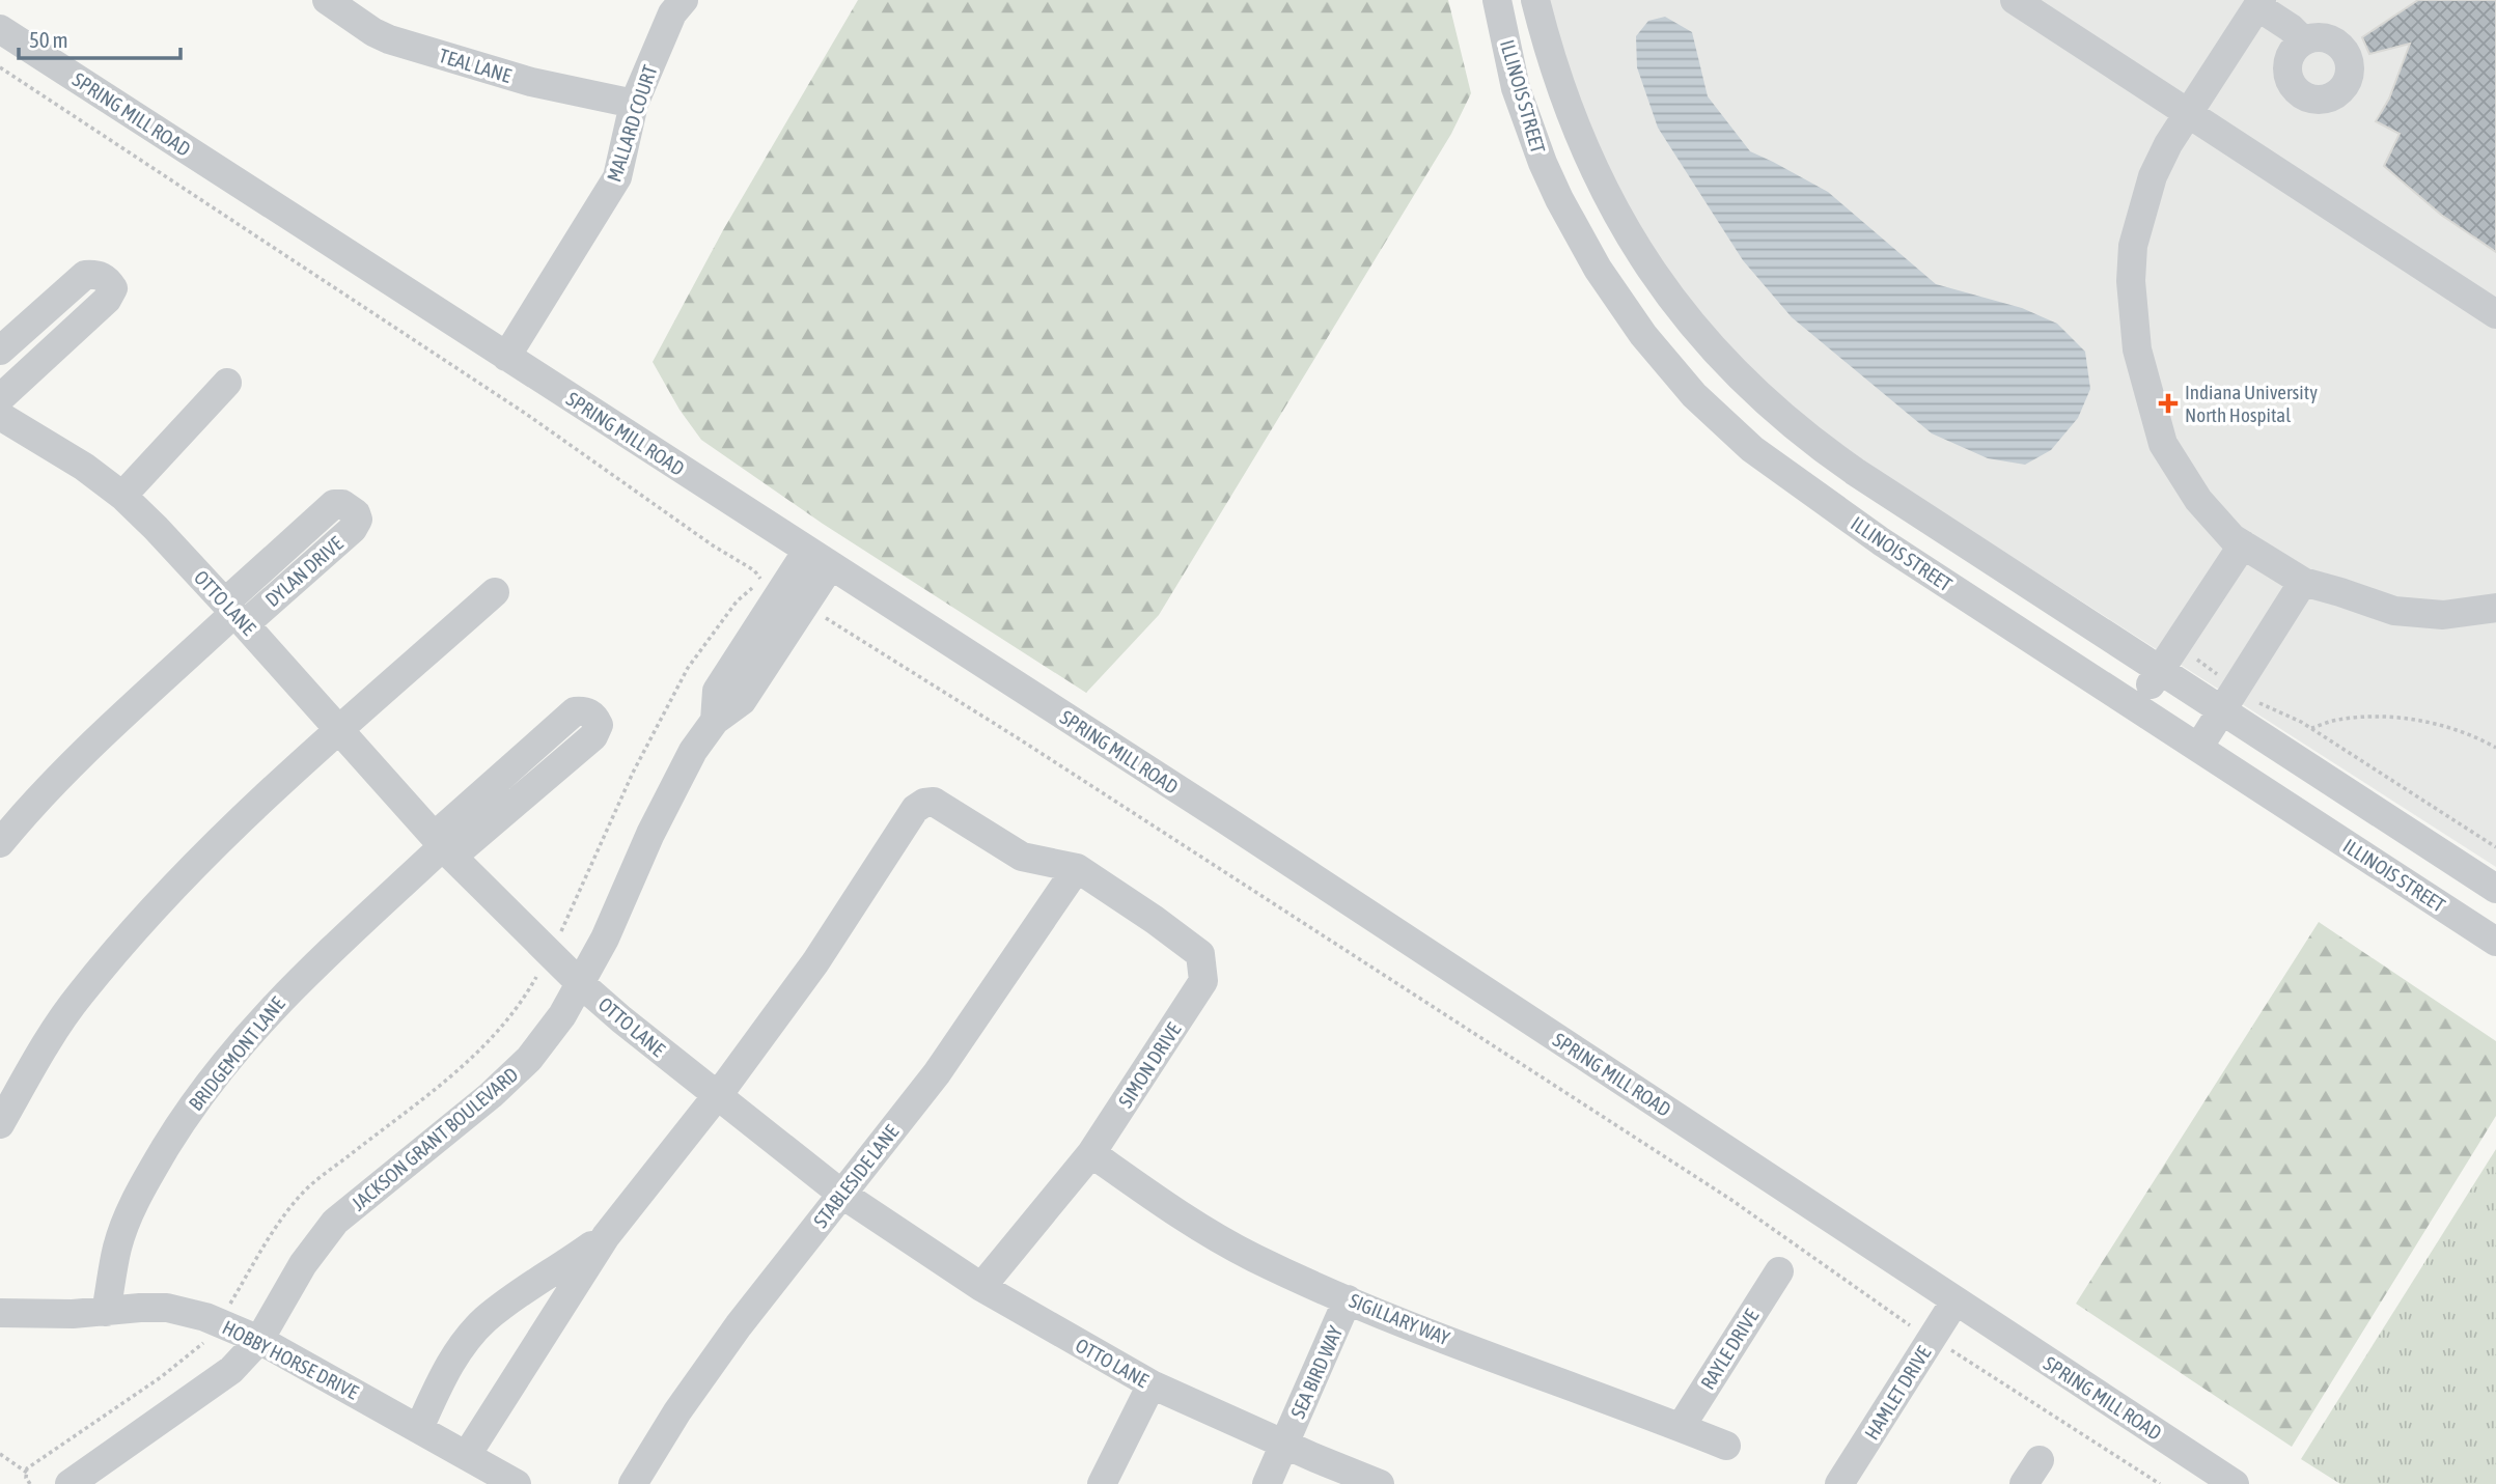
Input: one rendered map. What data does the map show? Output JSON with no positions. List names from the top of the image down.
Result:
{
  "streets": {
    "street": [
      "TEAL LANE",
      "ILLINOIS STREET",
      "SPRING MILL ROAD",
      "MALLARD COURT",
      "DYLAN DRIVE",
      "OTTO LANE",
      "BRIDGEMONT LANE",
      "SIMON DRIVE",
      "JACKSON GRANT BOULEVARD",
      "STABLESIDE LANE",
      "SIGILLARY WAY",
      "RAYLE DRIVE",
      "HOBBY HORSE DRIVE",
      "SEA BIRD WAY",
      "HAMLET DRIVE"
    ]
  },
  "crossings": [
    ["TEAL LANE", "MALLARD COURT"],
    ["SPRING MILL ROAD", "MALLARD COURT"],
    ["SPRING MILL ROAD", "JACKSON GRANT BOULEVARD"],
    ["SPRING MILL ROAD", "HAMLET DRIVE"],
    ["DYLAN DRIVE", "OTTO LANE"],
    ["OTTO LANE", "BRIDGEMONT LANE"],
    ["OTTO LANE", "SIMON DRIVE"],
    ["OTTO LANE", "JACKSON GRANT BOULEVARD"],
    ["OTTO LANE", "STABLESIDE LANE"],
    ["OTTO LANE", "SEA BIRD WAY"],
    ["BRIDGEMONT LANE", "HOBBY HORSE DRIVE"],
    ["SIMON DRIVE", "STABLESIDE LANE"],
    ["SIMON DRIVE", "SIGILLARY WAY"],
    ["JACKSON GRANT BOULEVARD", "HOBBY HORSE DRIVE"],
    ["SIGILLARY WAY", "RAYLE DRIVE"],
    ["SIGILLARY WAY", "SEA BIRD WAY"]
  ],
  "places": {
    "health": ["Indiana University North Hospital"]
  },
  "scale_bar": "50 m"
}
